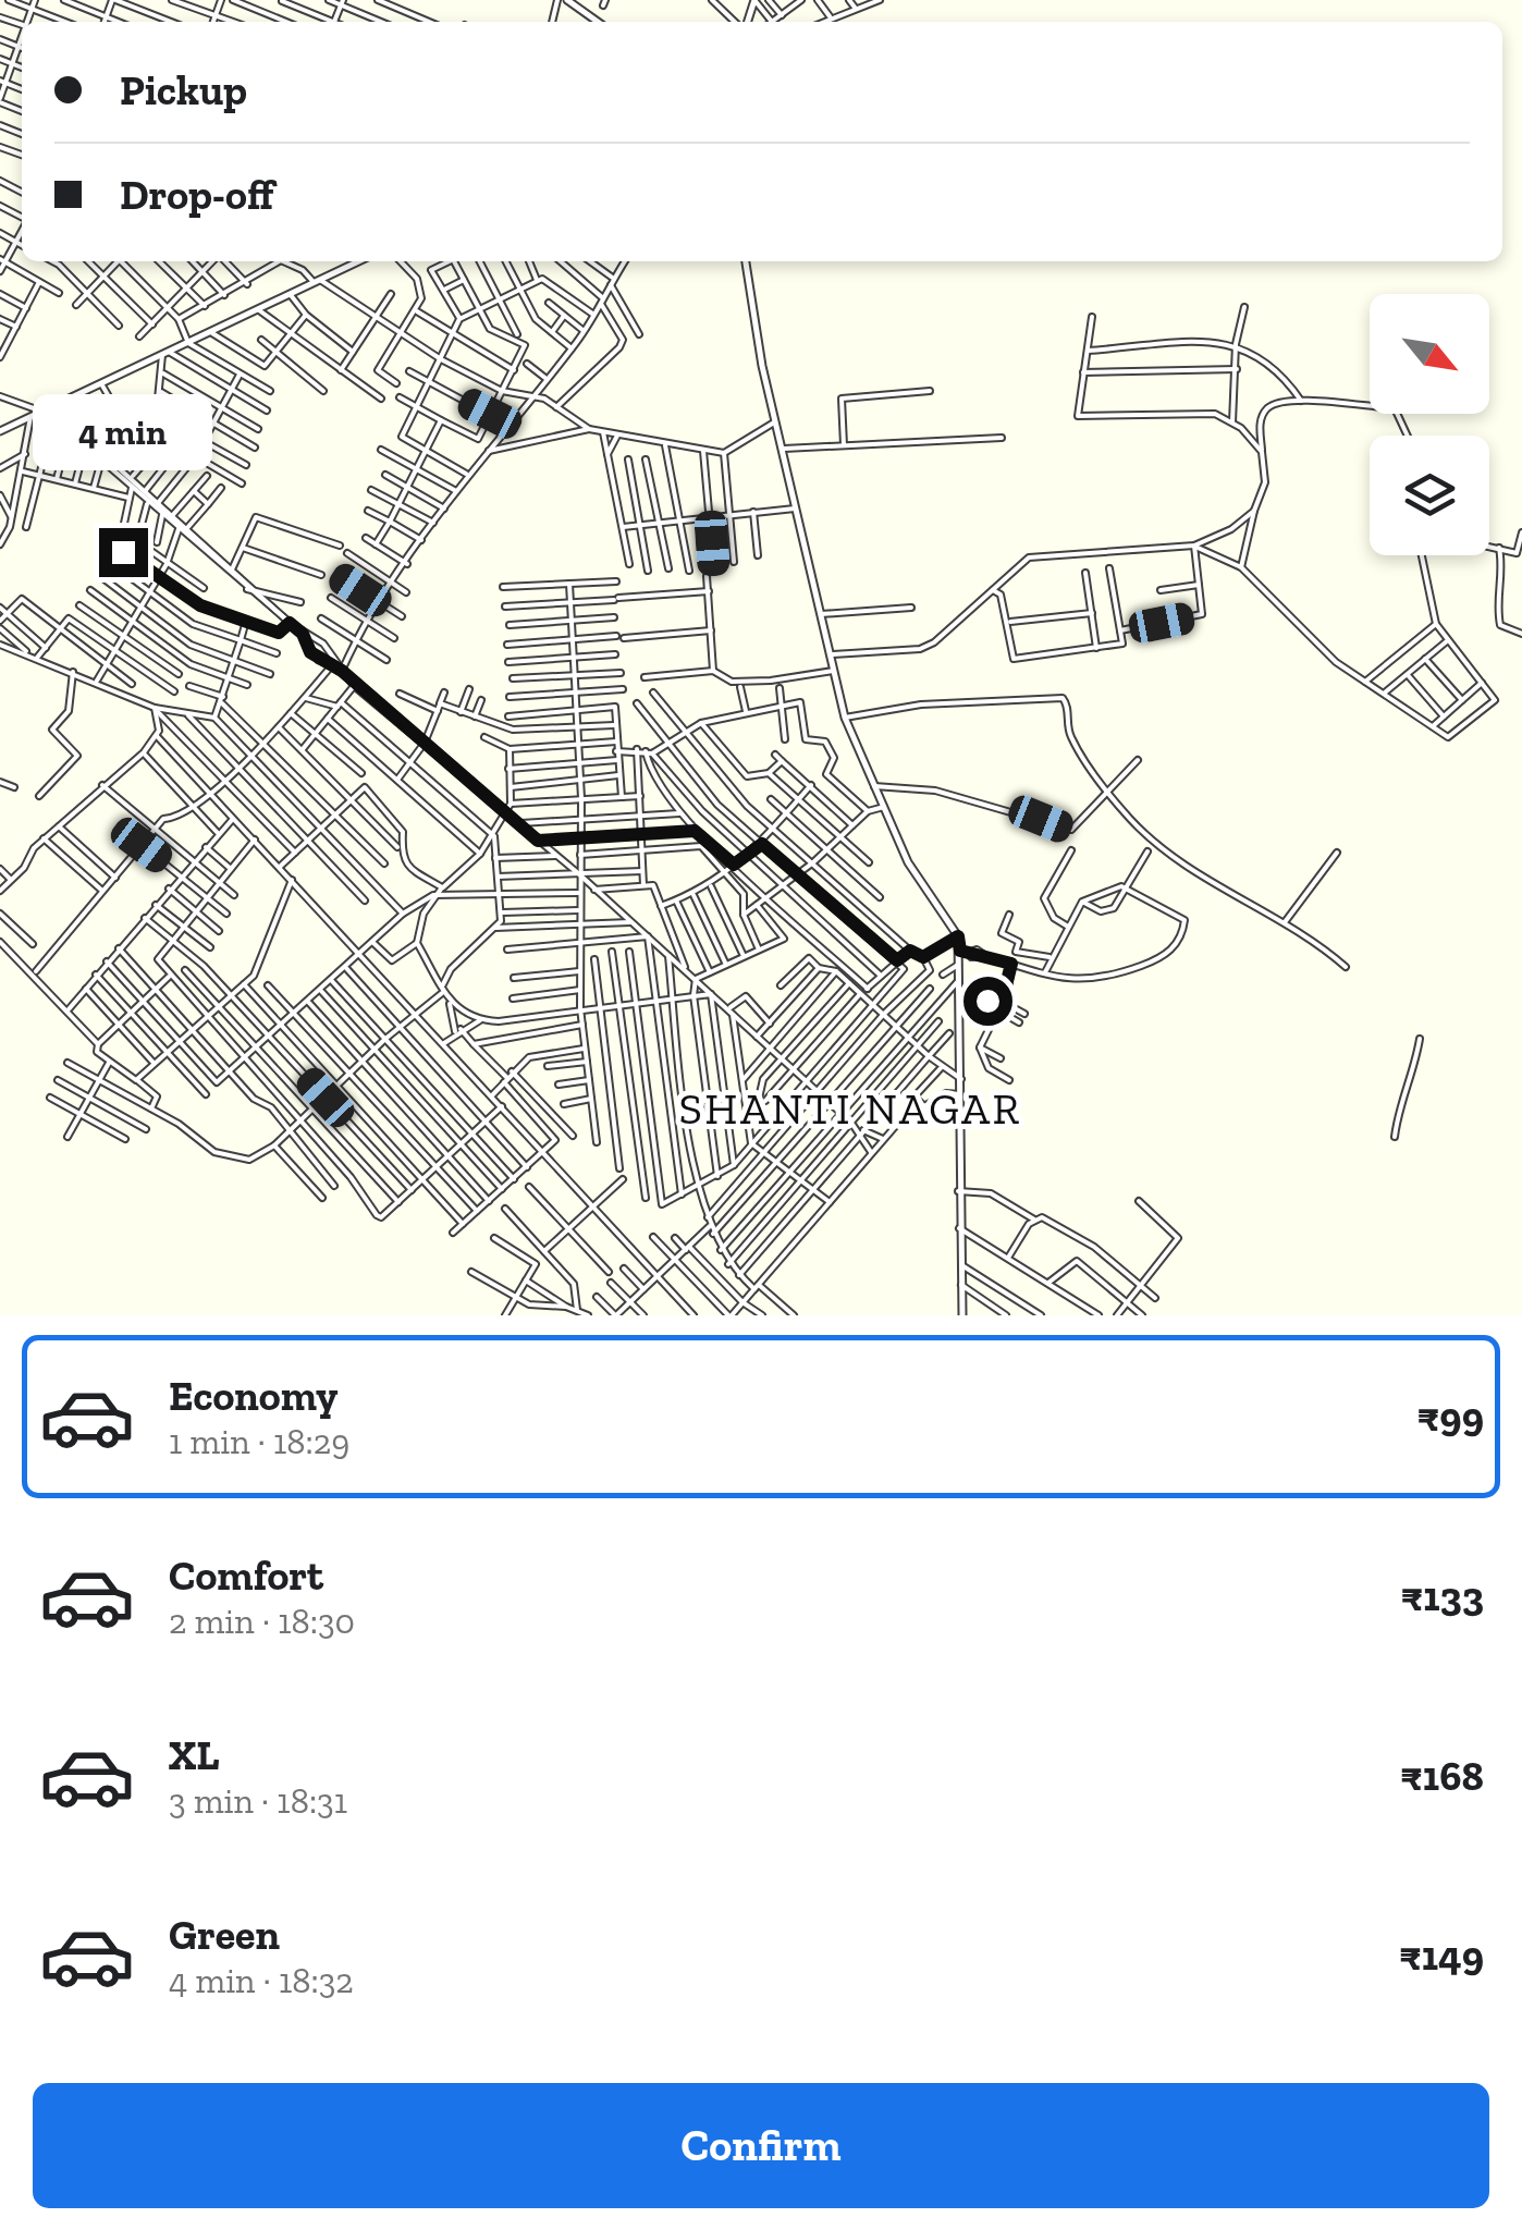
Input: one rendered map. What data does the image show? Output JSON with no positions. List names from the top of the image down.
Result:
{
  "districts": ["SHANTI NAGAR"],
  "north": "bottom right",
  "page": {
    "banner": ["Pickup", "Drop-off"],
    "bubble": "4 min",
    "list": [
      {
        "name": "Economy",
        "note": "1 min · 18:29",
        "value": "₹99"
      },
      {
        "name": "Comfort",
        "note": "2 min · 18:30",
        "value": "₹133"
      },
      {
        "name": "XL",
        "note": "3 min · 18:31",
        "value": "₹168"
      },
      {
        "name": "Green",
        "note": "4 min · 18:32",
        "value": "₹149"
      }
    ],
    "buttons": "Confirm"
  }
}
